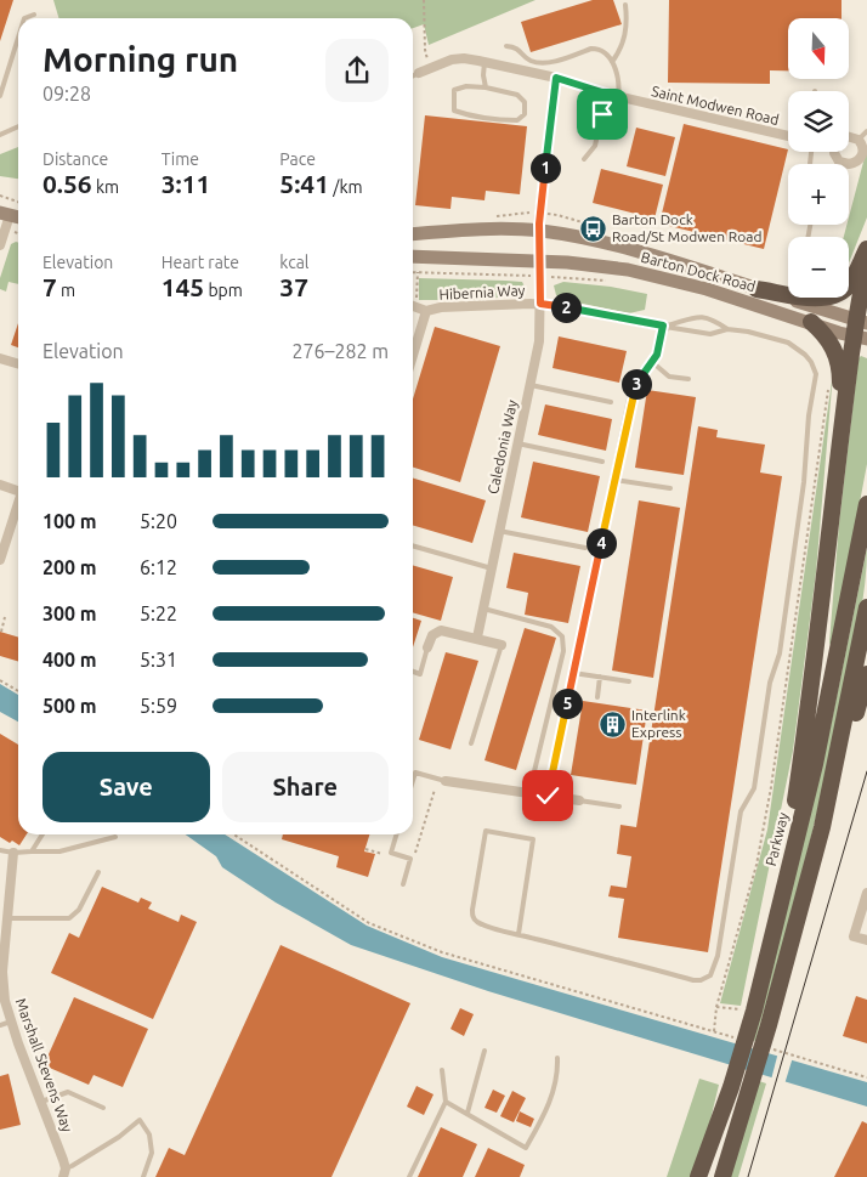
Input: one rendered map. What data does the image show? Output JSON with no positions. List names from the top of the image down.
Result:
{
  "streets": {
    "highway": ["Parkway"],
    "main road": ["Barton Dock Road"],
    "street": [
      "Saint Modwen Road",
      "Hibernia Way",
      "Caledonia Way",
      "Marshall Stevens Way"
    ]
  },
  "crossings": [
    ["Barton Dock Road", "Caledonia Way"],
    ["Hibernia Way", "Caledonia Way"]
  ],
  "places": {
    "bus stop": ["Barton Dock Road/St Modwen Road"],
    "building": ["Interlink Express"]
  },
  "north": "bottom",
  "page": {
    "map_buttons": ["+", "−"],
    "heading": ["Morning run", "09:28"],
    "stats": [
      ["Distance", "0.56 km"],
      ["Time", "3:11"],
      ["Pace", "5:41 /km"],
      ["Elevation", "7 m"],
      ["Heart rate", "145 bpm"],
      ["kcal", "37"]
    ],
    "pins": [
      "1",
      "2",
      "3",
      "4",
      "5"
    ],
    "chart": ["Elevation", "276–282 m"],
    "list": [
      {
        "name": "100 m",
        "note": "5:20"
      },
      {
        "name": "200 m",
        "note": "6:12"
      },
      {
        "name": "300 m",
        "note": "5:22"
      },
      {
        "name": "400 m",
        "note": "5:31"
      },
      {
        "name": "500 m",
        "note": "5:59"
      }
    ],
    "buttons": ["Save", "Share"]
  }
}
